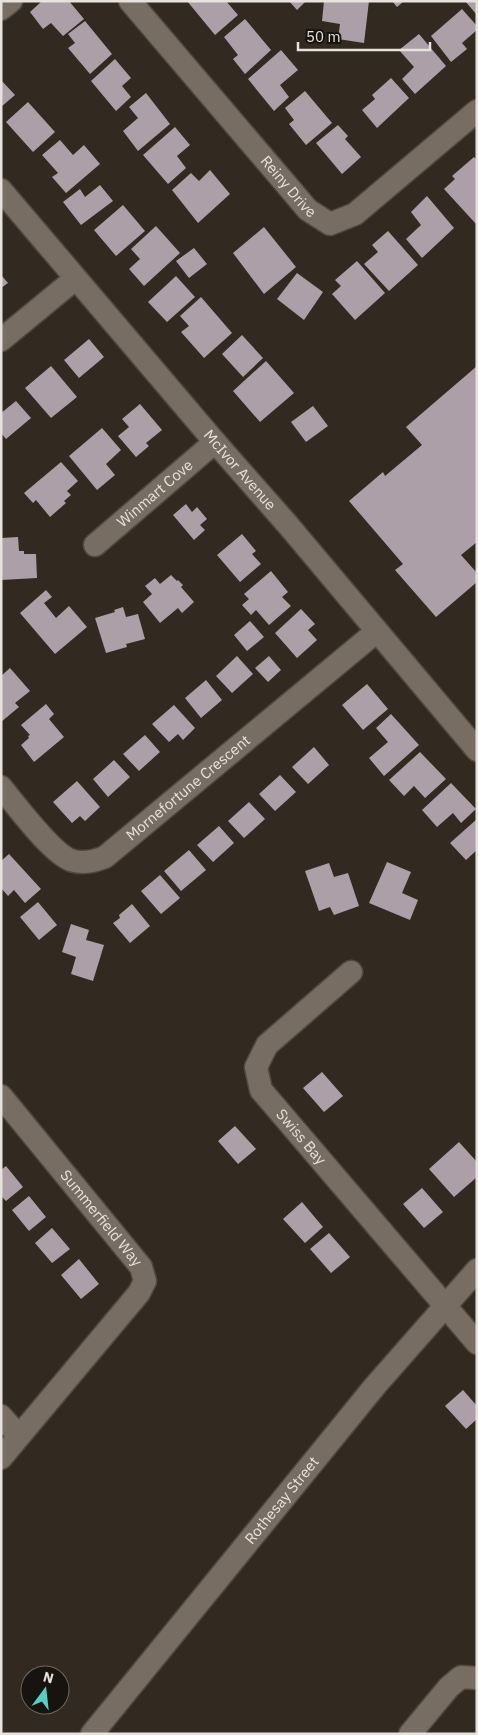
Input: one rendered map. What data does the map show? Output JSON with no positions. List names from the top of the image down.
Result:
{
  "streets": {
    "street": [
      "Reiny Drive",
      "McIvor Avenue",
      "Winmart Cove",
      "Mornefortune Crescent",
      "Swiss Bay",
      "Summerfield Way",
      "Rothesay Street"
    ]
  },
  "crossings": [
    ["McIvor Avenue", "Winmart Cove"],
    ["McIvor Avenue", "Mornefortune Crescent"],
    ["Swiss Bay", "Rothesay Street"]
  ],
  "scale_bar": "50 m",
  "north": "top"
}
